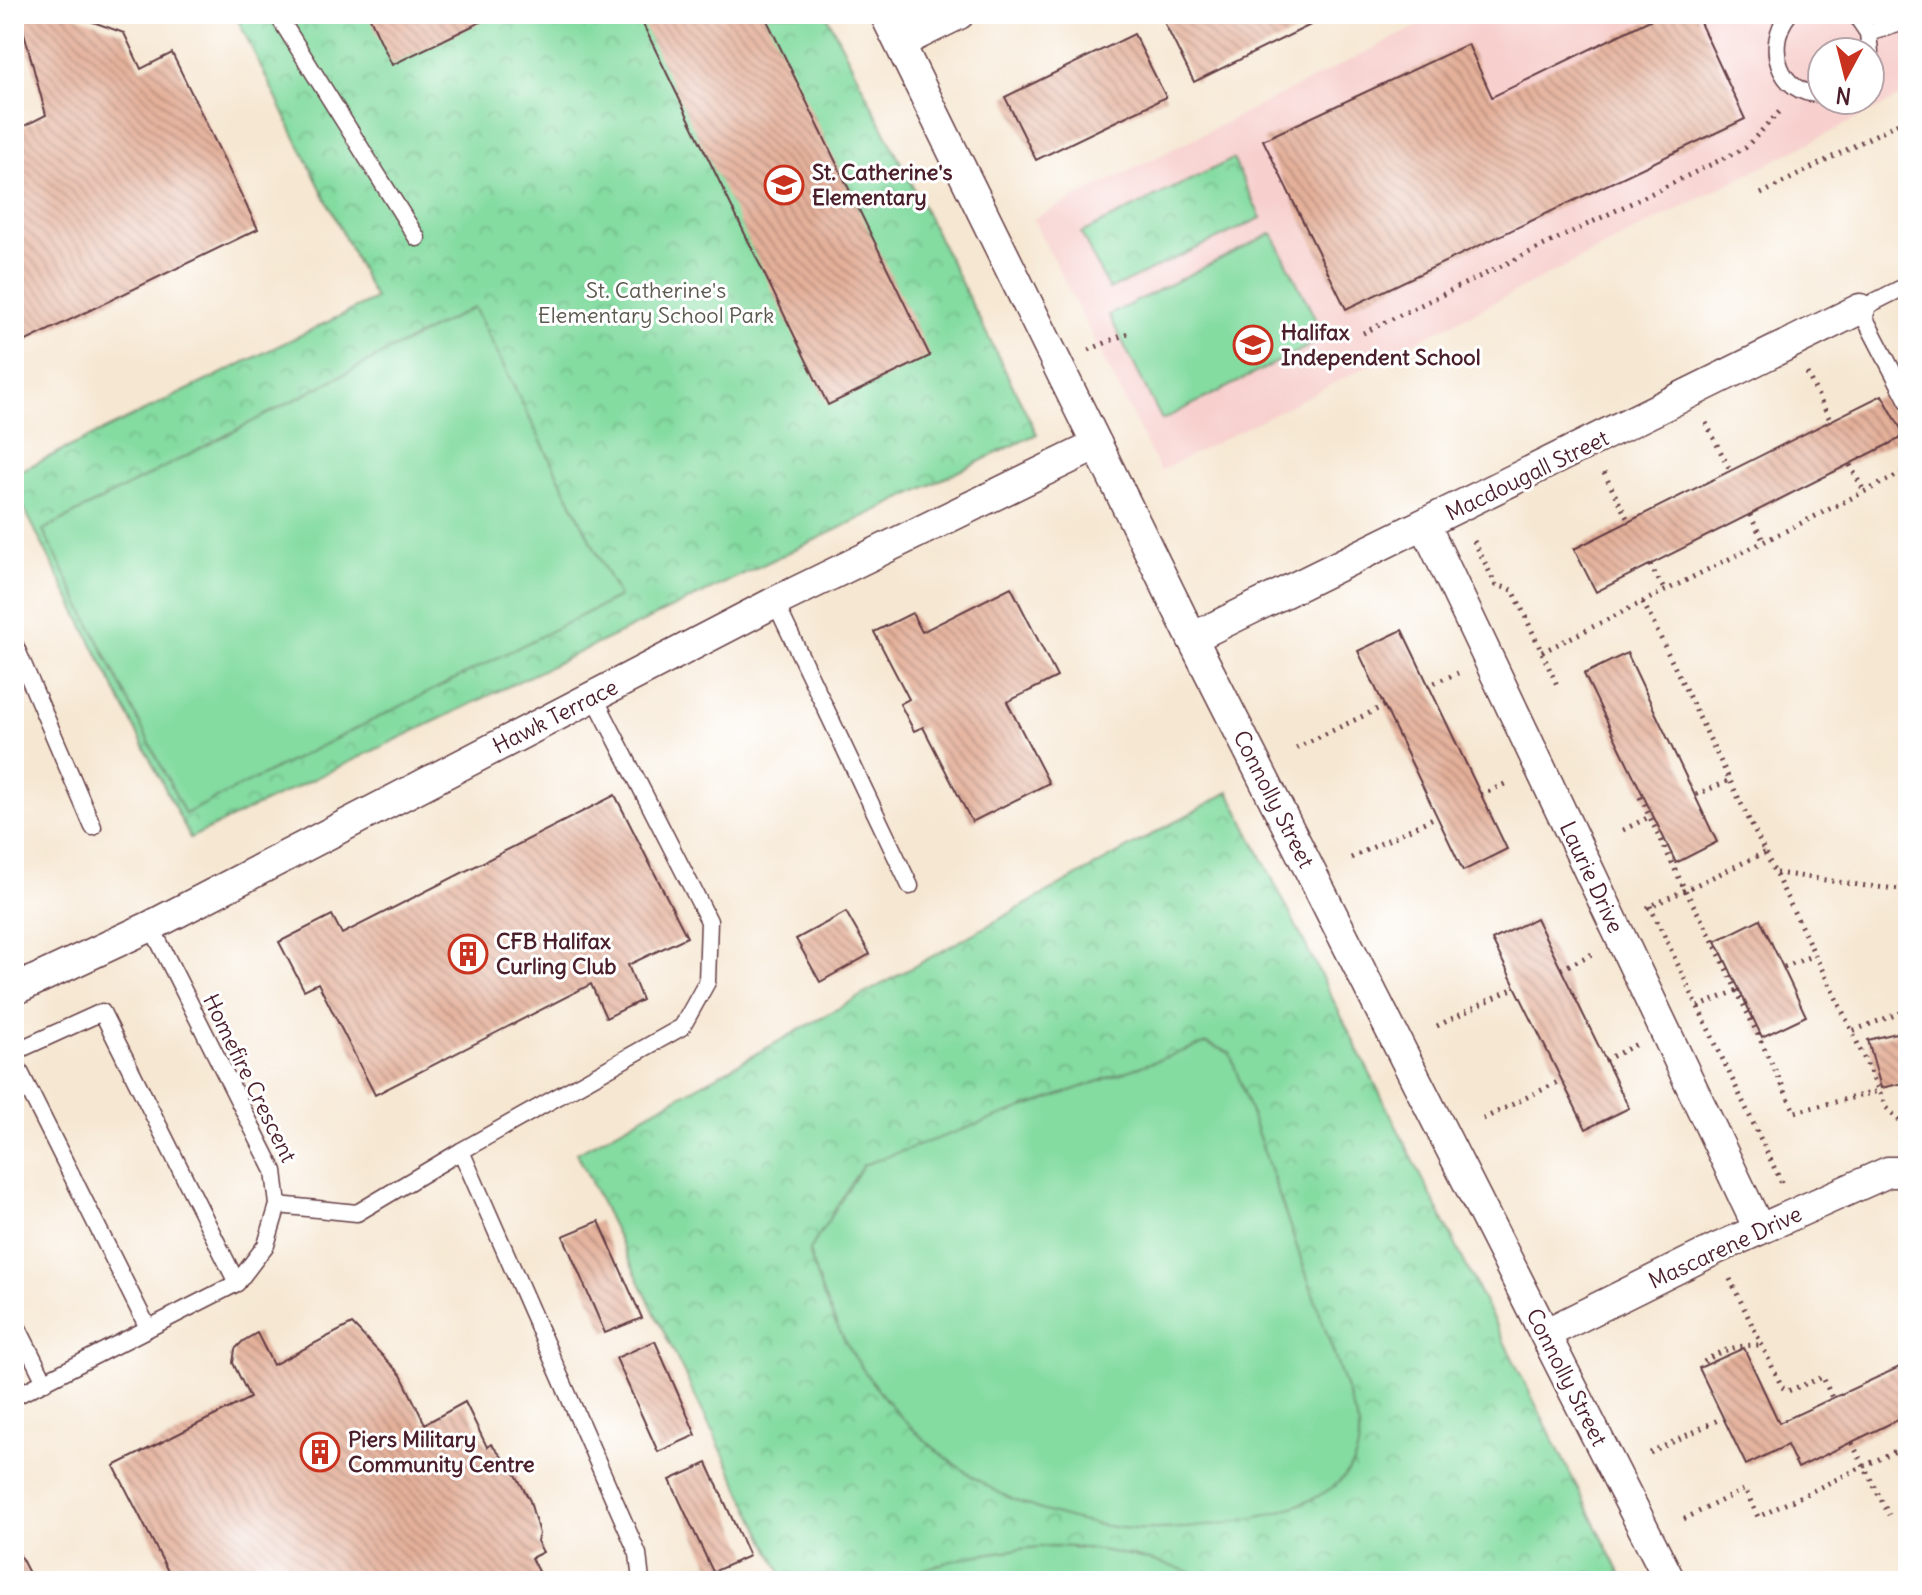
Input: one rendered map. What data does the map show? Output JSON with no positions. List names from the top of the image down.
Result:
{
  "streets": {
    "street": [
      "Macdougall Street",
      "Hawk Terrace",
      "Connolly Street",
      "Laurie Drive",
      "Mascarene Drive"
    ],
    "lane": ["Homefire Crescent"]
  },
  "crossings": [
    ["Macdougall Street", "Connolly Street"],
    ["Macdougall Street", "Laurie Drive"],
    ["Hawk Terrace", "Connolly Street"],
    ["Hawk Terrace", "Homefire Crescent"],
    ["Connolly Street", "Mascarene Drive"],
    ["Laurie Drive", "Mascarene Drive"]
  ],
  "parks": ["St. Catherine's Elementary School Park"],
  "places": {
    "school or university": ["St. Catherine's Elementary", "Halifax Independent School"],
    "building": ["CFB Halifax Curling Club", "Piers Military Community Centre"]
  },
  "north": "bottom"
}
